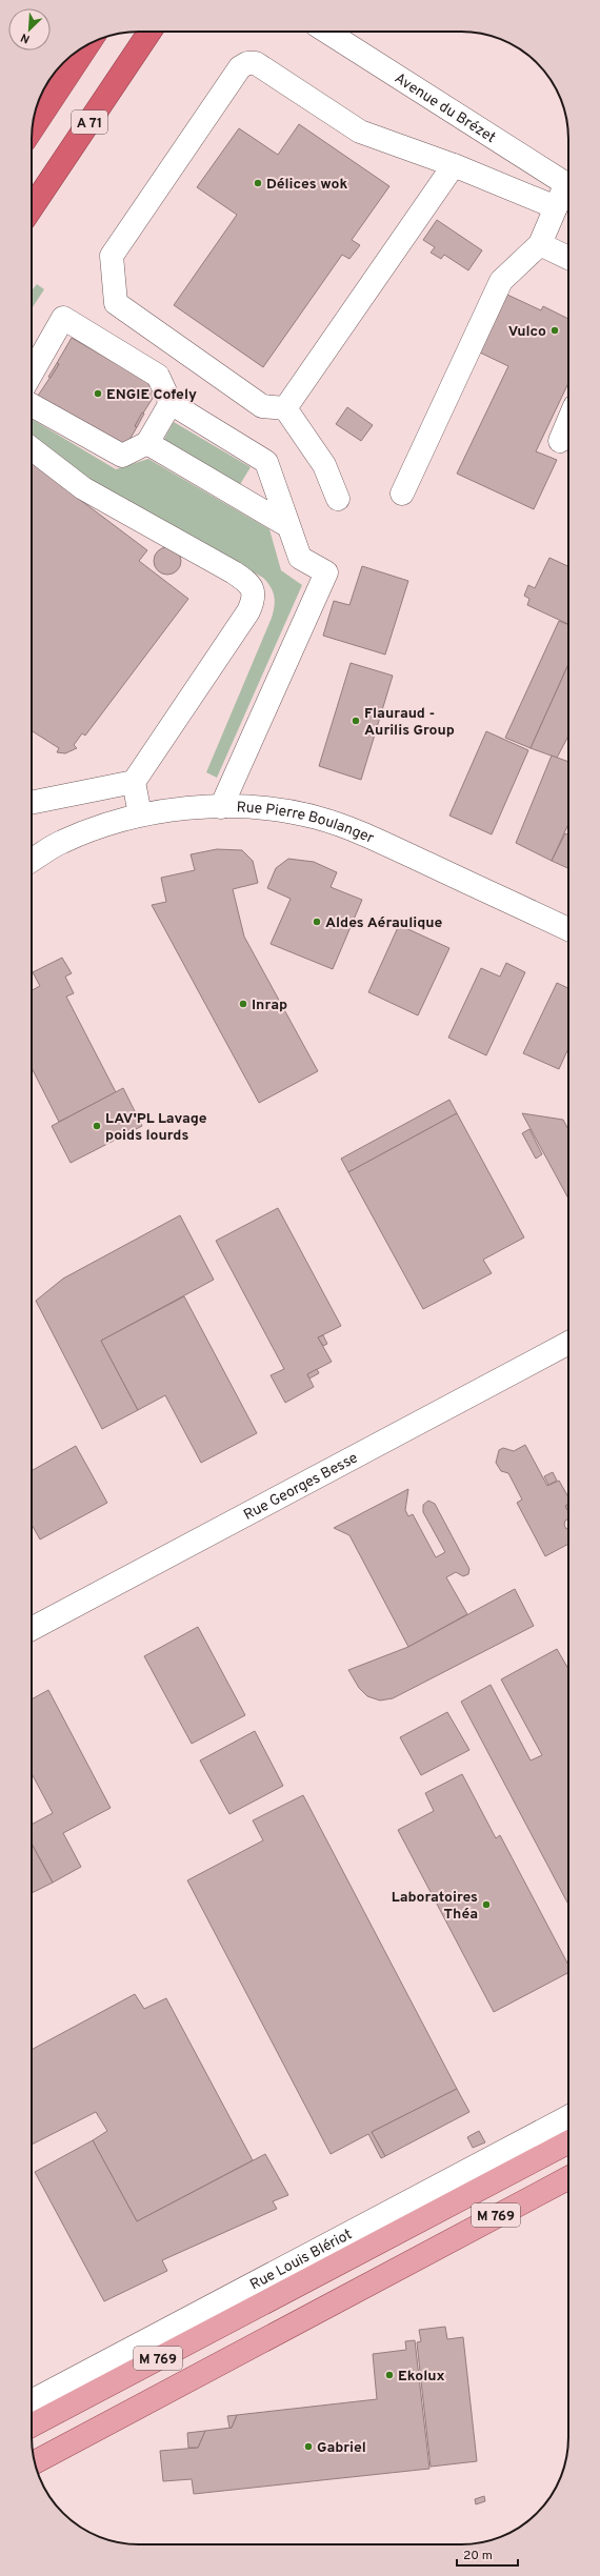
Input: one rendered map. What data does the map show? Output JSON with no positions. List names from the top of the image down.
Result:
{
  "streets": {
    "highway": ["A 71"],
    "main road": ["M 769", "Rue Louis Blériot"],
    "street": ["Avenue du Brézet", "Rue Pierre Boulanger", "Rue Georges Besse"]
  },
  "places": [
    "Délices wok",
    "Vulco",
    "ENGIE Cofely",
    "Flauraud - Aurilis Group",
    "Aldes Aéraulique",
    "Inrap",
    "LAV'PL Lavage poids lourds",
    "Laboratoires Théa",
    "Ekolux",
    "Gabriel"
  ],
  "scale_bar": "20 m",
  "north": "bottom left"
}
